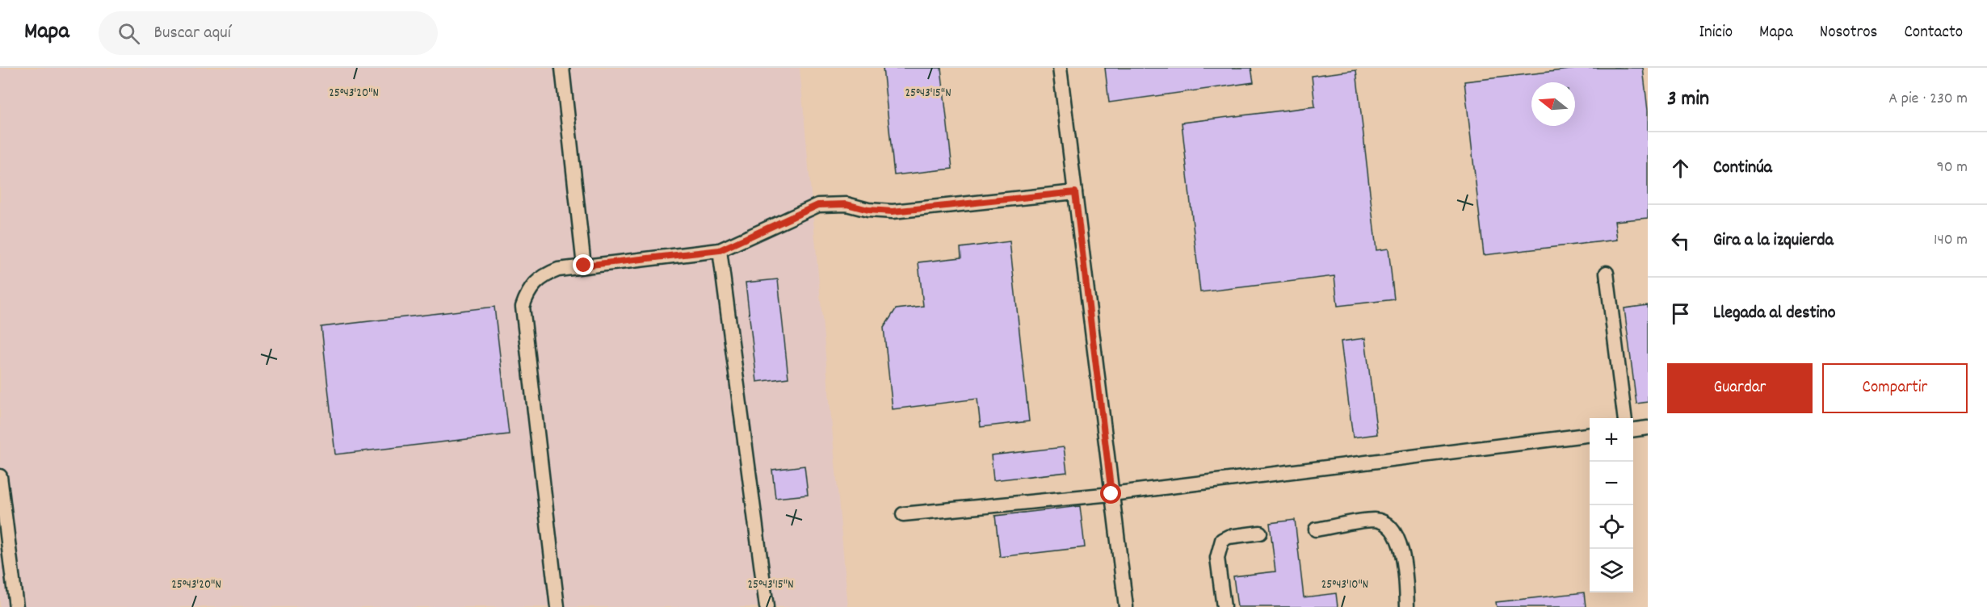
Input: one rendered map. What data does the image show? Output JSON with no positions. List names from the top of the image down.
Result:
{
  "north": "left",
  "page": {
    "header": "Mapa",
    "search": "Buscar aquí",
    "nav": [
      "Inicio",
      "Mapa",
      "Nosotros",
      "Contacto"
    ],
    "heading": ["3 min", "A pie · 230 m"],
    "list": [
      ["Continúa", "90 m"],
      ["Gira a la izquierda", "140 m"],
      "Llegada al destino"
    ],
    "buttons": ["Guardar", "Compartir"],
    "map_buttons": ["+", "−"]
  },
  "coordinates": ["25°43'20\"N", "25°43'15\"N", "25°43'10\"N"]
}
